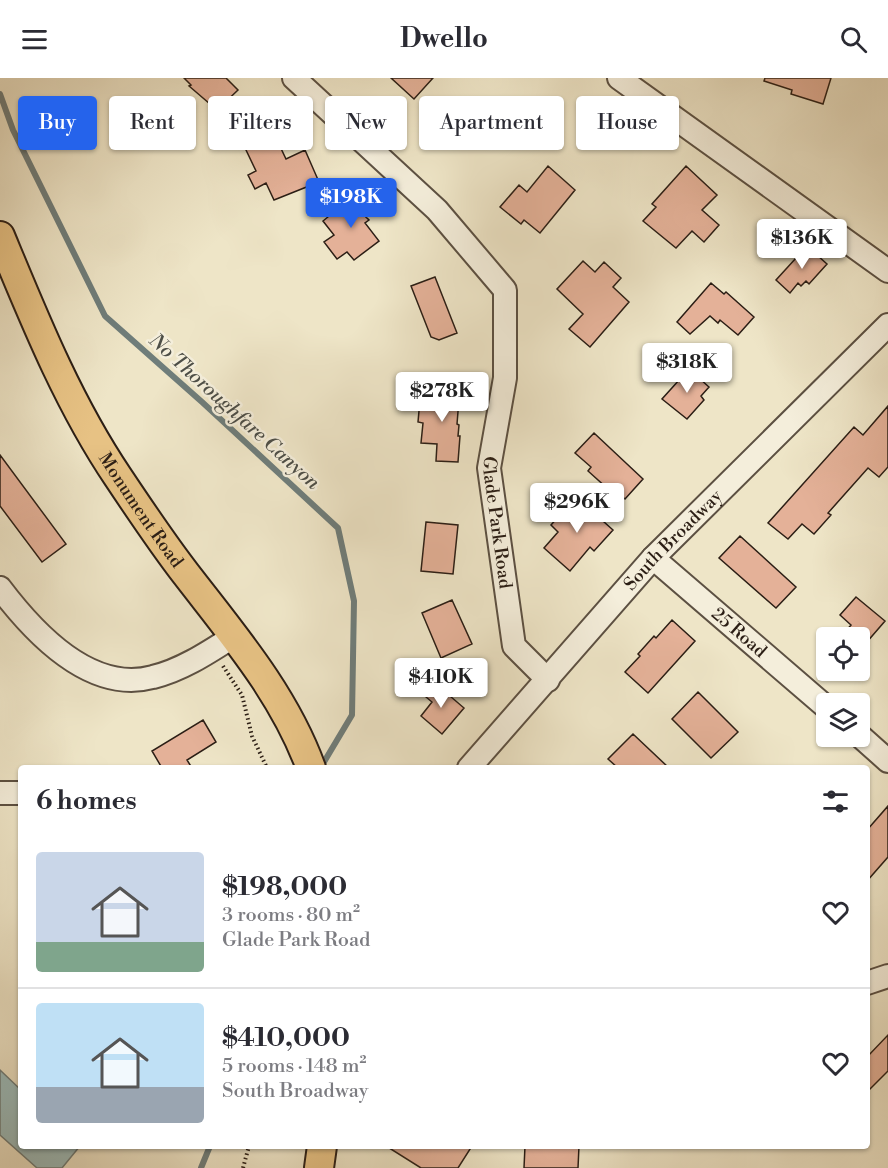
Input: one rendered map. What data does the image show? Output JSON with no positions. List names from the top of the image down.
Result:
{
  "streets": {
    "main road": ["Monument Road"],
    "street": ["Glade Park Road", "South Broadway", "25 Road"]
  },
  "crossings": [
    ["Glade Park Road", "South Broadway"],
    ["South Broadway", "25 Road"]
  ],
  "water": ["No Thoroughfare Canyon"],
  "page": {
    "header": "Dwello",
    "chip": [
      "Buy",
      "Rent",
      "Filters",
      "New",
      "Apartment",
      "House"
    ],
    "price": [
      "$198K",
      "$136K",
      "$318K",
      "$278K",
      "$296K",
      "$410K"
    ],
    "heading": "6 homes",
    "list": [
      {
        "name": "$198,000",
        "note": "3 rooms · 80 m² · Glade Park Road"
      },
      {
        "name": "$410,000",
        "note": "5 rooms · 148 m² · South Broadway"
      }
    ]
  }
}
